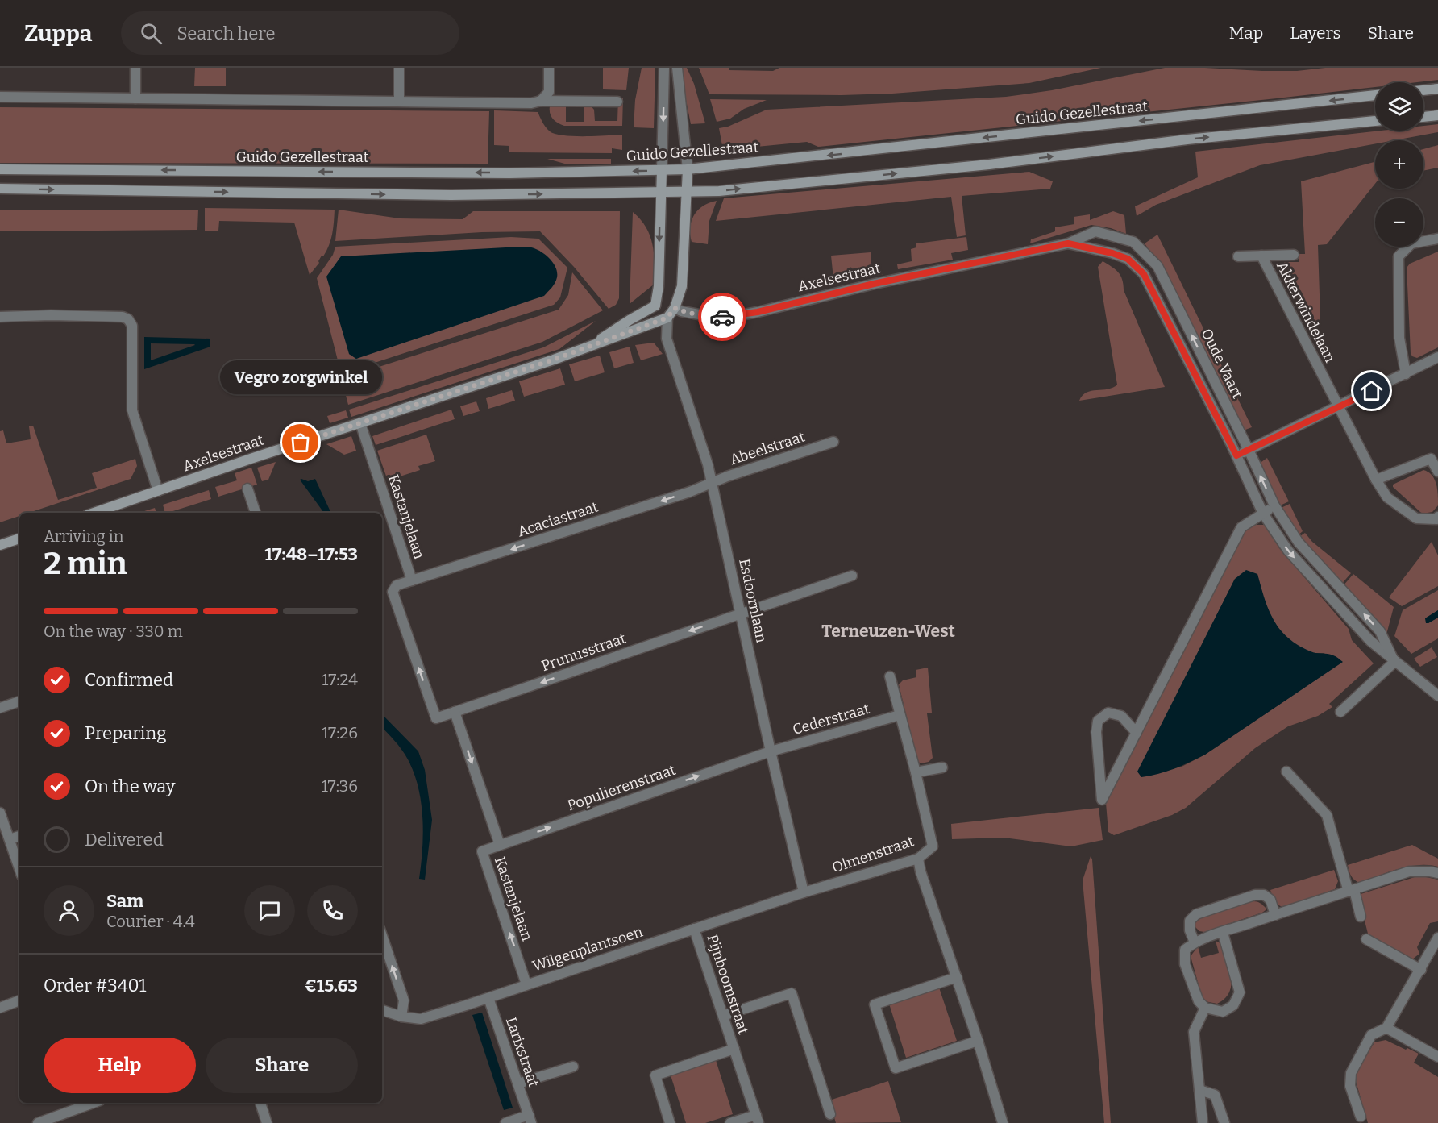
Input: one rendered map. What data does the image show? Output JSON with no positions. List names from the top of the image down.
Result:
{
  "streets": {
    "main road": ["Guido Gezellestraat", "Axelsestraat"],
    "street": [
      "Akkerwindelaan",
      "Oude Vaart",
      "Abeelstraat",
      "Kastanjelaan",
      "Acaciastraat",
      "Esdoornlaan",
      "Prunusstraat",
      "Cederstraat",
      "Populierenstraat",
      "Olmenstraat",
      "Wilgenplantsoen",
      "Pijnboomstraat",
      "Larixstraat"
    ]
  },
  "crossings": [
    ["Axelsestraat", "Oude Vaart"],
    ["Axelsestraat", "Kastanjelaan"],
    ["Axelsestraat", "Esdoornlaan"],
    ["Abeelstraat", "Acaciastraat"],
    ["Abeelstraat", "Esdoornlaan"],
    ["Kastanjelaan", "Acaciastraat"],
    ["Kastanjelaan", "Prunusstraat"],
    ["Kastanjelaan", "Populierenstraat"],
    ["Kastanjelaan", "Wilgenplantsoen"],
    ["Acaciastraat", "Esdoornlaan"],
    ["Esdoornlaan", "Prunusstraat"],
    ["Esdoornlaan", "Cederstraat"],
    ["Esdoornlaan", "Populierenstraat"],
    ["Esdoornlaan", "Olmenstraat"],
    ["Esdoornlaan", "Wilgenplantsoen"],
    ["Cederstraat", "Populierenstraat"],
    ["Cederstraat", "Olmenstraat"],
    ["Olmenstraat", "Wilgenplantsoen"],
    ["Wilgenplantsoen", "Pijnboomstraat"],
    ["Wilgenplantsoen", "Larixstraat"]
  ],
  "one_way": ["Acaciastraat", "Prunusstraat", "Populierenstraat"],
  "districts": ["Terneuzen-West"],
  "places": ["Vegro zorgwinkel"],
  "page": {
    "header": "Zuppa",
    "search": "Search here",
    "nav": ["Map", "Layers", "Share"],
    "map_buttons": ["+", "−"],
    "bubble": "Vegro zorgwinkel",
    "heading": ["2 min", "Arriving in", "17:48–17:53"],
    "panel": [
      "Sam",
      "Courier · 4.4",
      "Order #3401",
      "€15.63"
    ],
    "bar": "On the way · 330 m",
    "list": [
      ["Confirmed", "17:24"],
      ["Preparing", "17:26"],
      ["On the way", "17:36"],
      "Delivered"
    ],
    "buttons": ["Help", "Share"]
  }
}
